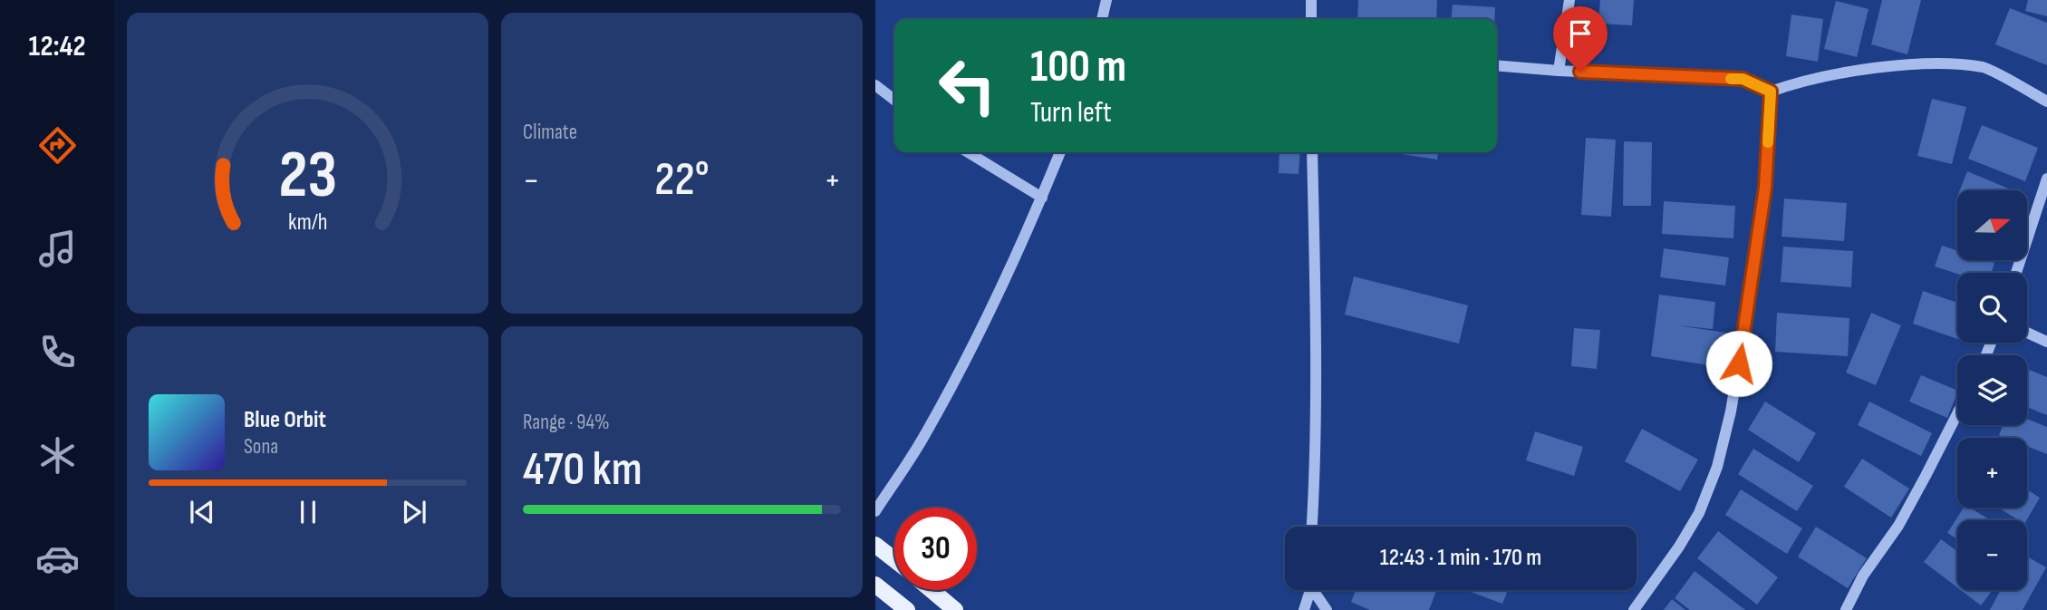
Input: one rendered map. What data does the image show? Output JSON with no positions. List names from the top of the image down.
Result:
{
  "north": "right",
  "page": {
    "tabs": "12:42",
    "tile": [
      "Climate",
      ["Range · 94%", "470 km"]
    ],
    "turn": ["100 m", "Turn left"],
    "heat": ["−", "22°", "+"],
    "map_buttons": ["+", "−"],
    "song": ["Blue Orbit", "Sona"],
    "limit": "30",
    "trip": "12:43 · 1 min · 170 m",
    "gauge": ["23", "km/h"]
  }
}
